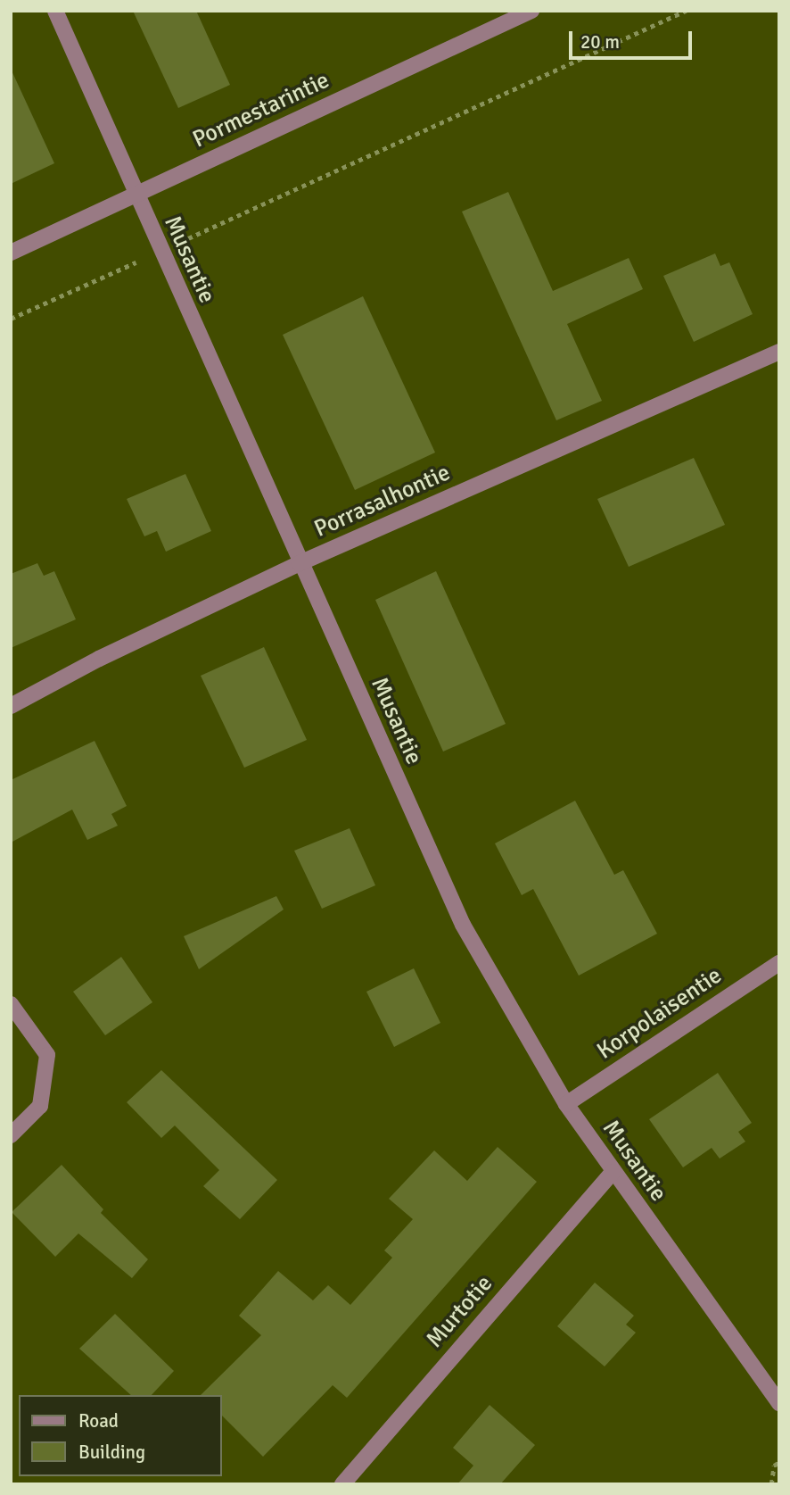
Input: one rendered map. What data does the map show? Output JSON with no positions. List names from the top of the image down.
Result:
{
  "streets": {
    "street": [
      "Pormestarintie",
      "Musantie",
      "Porrasalhontie",
      "Korpolaisentie",
      "Murtotie"
    ]
  },
  "crossings": [
    ["Pormestarintie", "Musantie"],
    ["Musantie", "Porrasalhontie"],
    ["Musantie", "Korpolaisentie"],
    ["Musantie", "Murtotie"]
  ],
  "legend": ["Road", "Building"],
  "scale_bar": "20 m"
}
